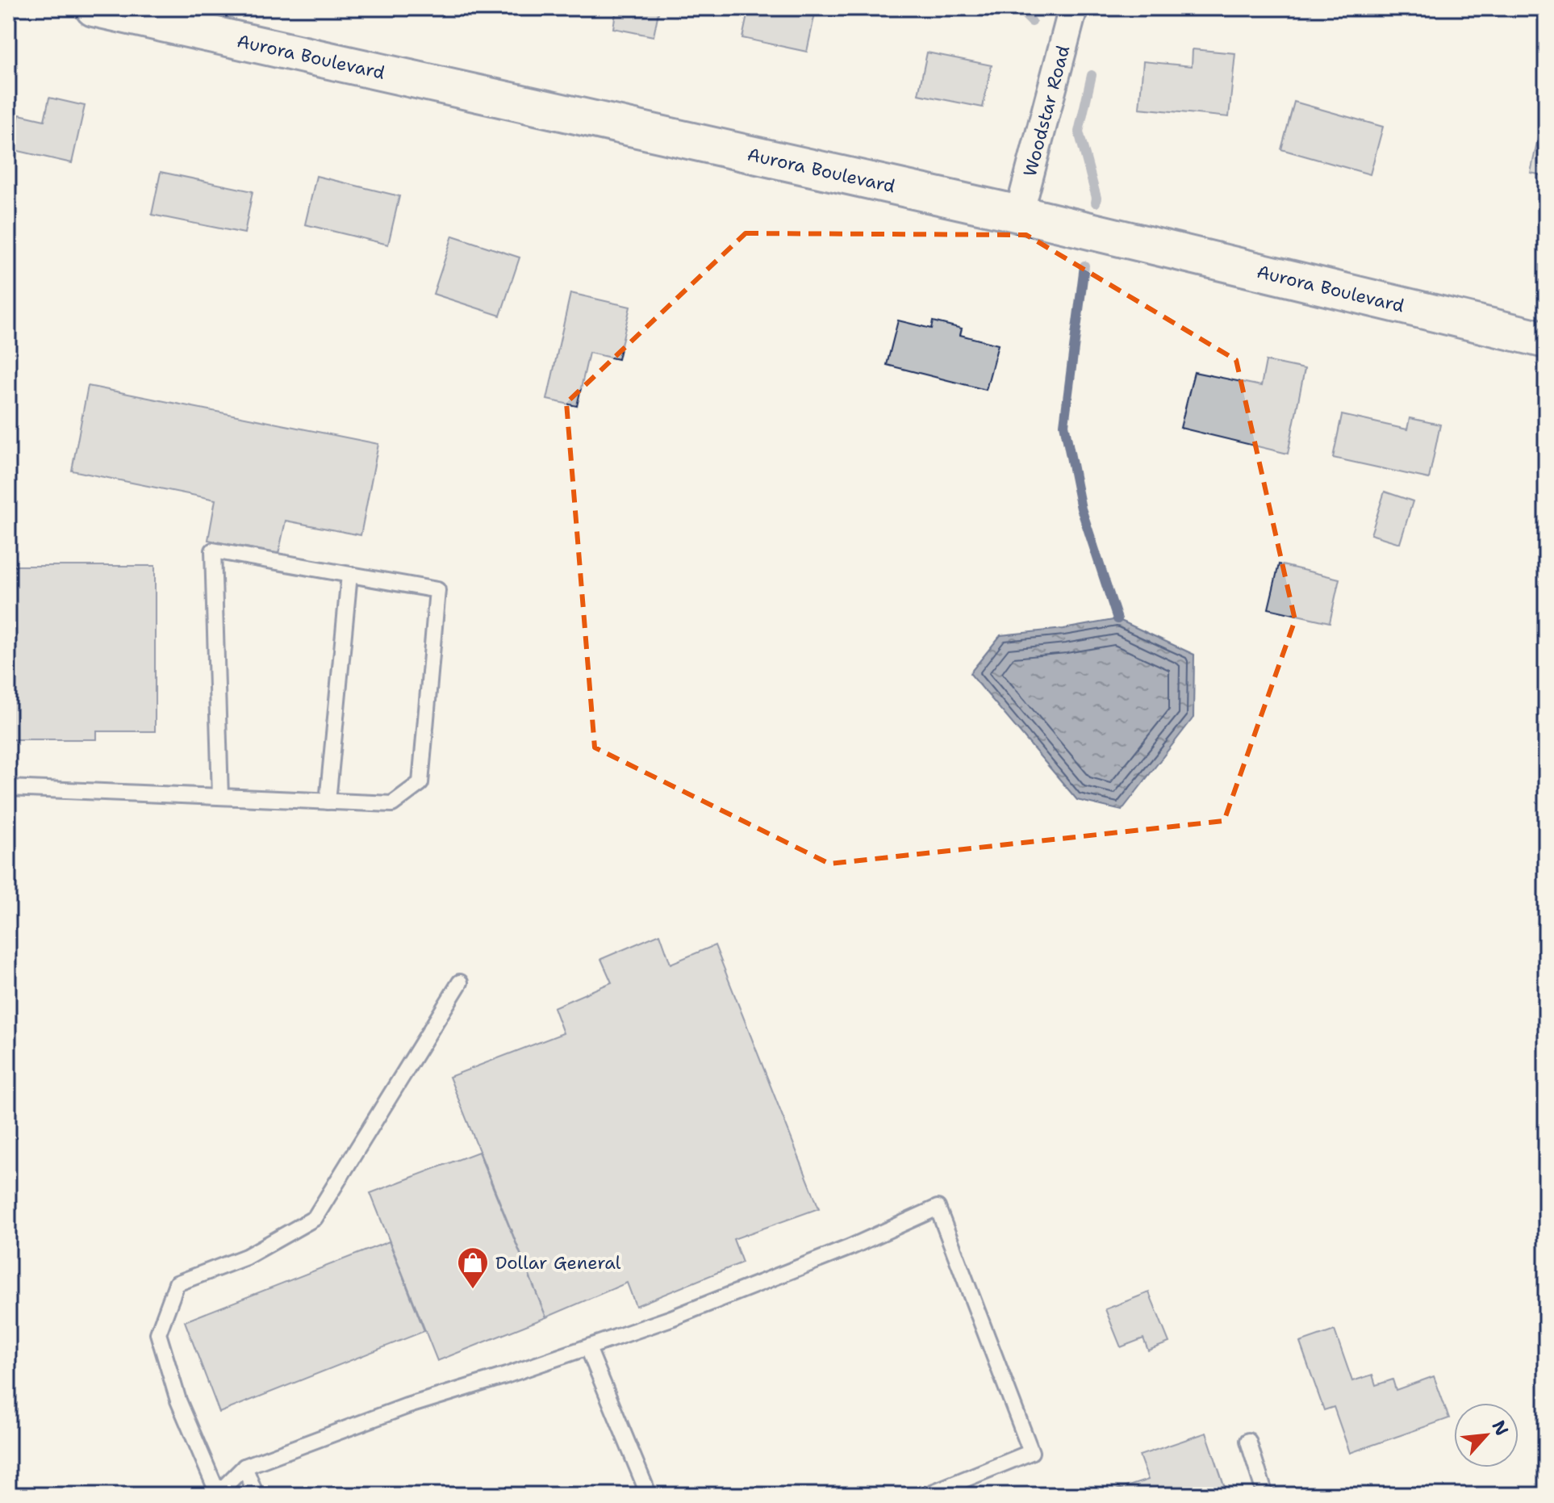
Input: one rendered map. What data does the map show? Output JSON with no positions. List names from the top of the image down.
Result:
{
  "streets": {
    "street": ["Aurora Boulevard", "Woodstar Road"]
  },
  "crossings": [
    ["Aurora Boulevard", "Woodstar Road"]
  ],
  "places": {
    "shop": ["Dollar General"]
  },
  "north": "top right"
}
